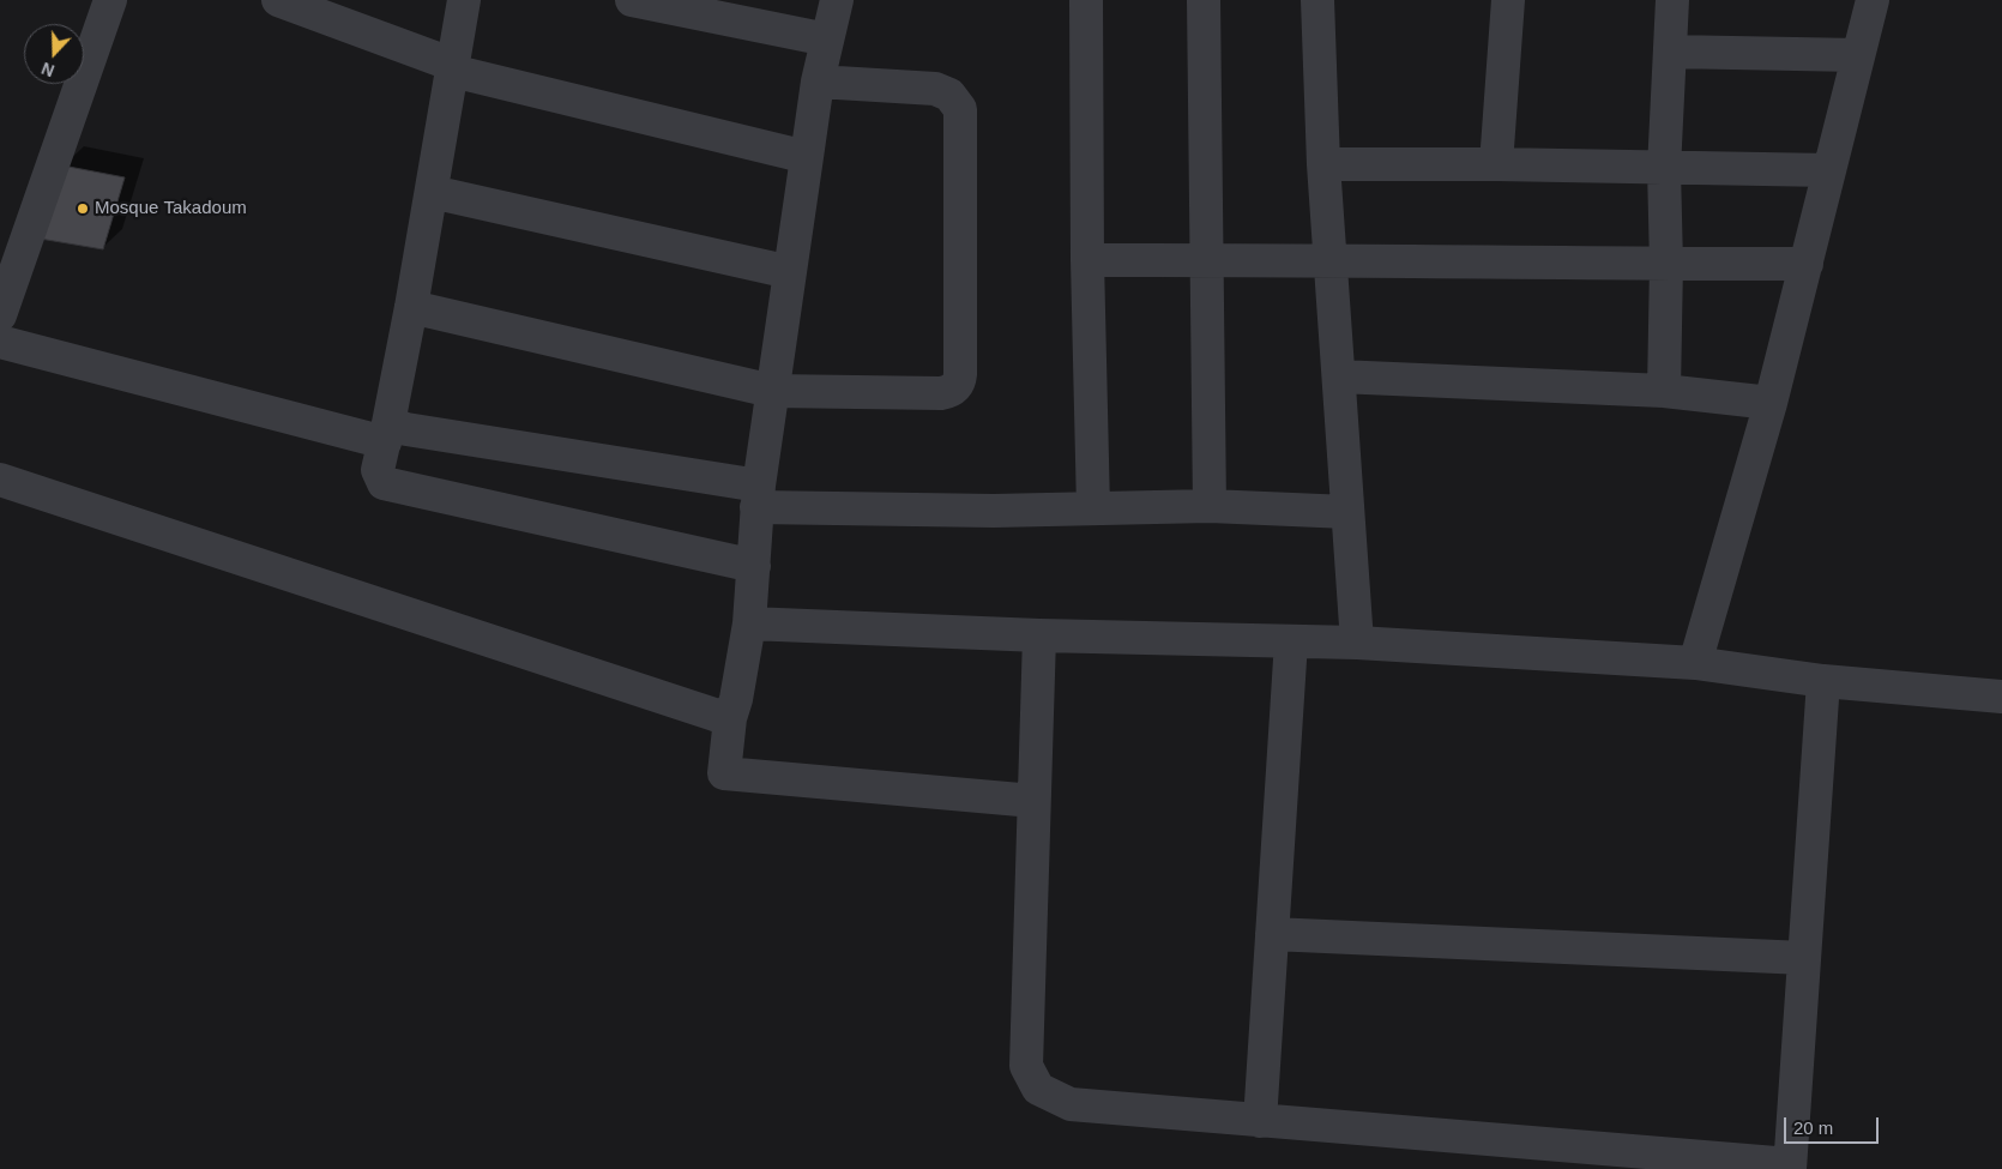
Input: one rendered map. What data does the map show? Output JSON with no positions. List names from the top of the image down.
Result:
{
  "places": ["Mosque Takadoum"],
  "scale_bar": "20 m",
  "north": "bottom"
}
